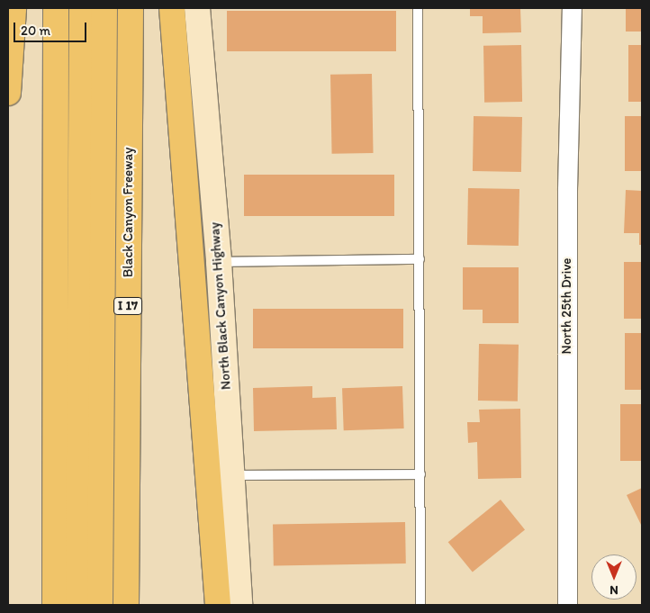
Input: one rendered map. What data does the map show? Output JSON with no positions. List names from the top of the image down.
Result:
{
  "streets": {
    "highway": ["Black Canyon Freeway", "I 17"],
    "main road": ["North Black Canyon Highway"],
    "street": ["North 25th Drive"]
  },
  "scale_bar": "20 m",
  "north": "bottom"
}
